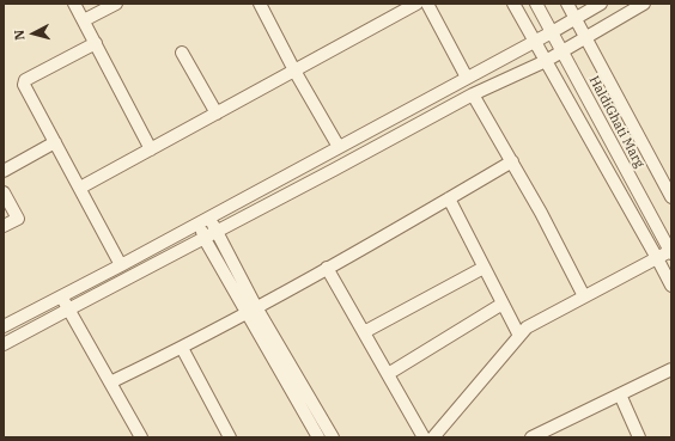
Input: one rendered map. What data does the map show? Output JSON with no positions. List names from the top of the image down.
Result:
{
  "streets": {
    "street": ["HaldiGhati Marg"]
  },
  "north": "left"
}
